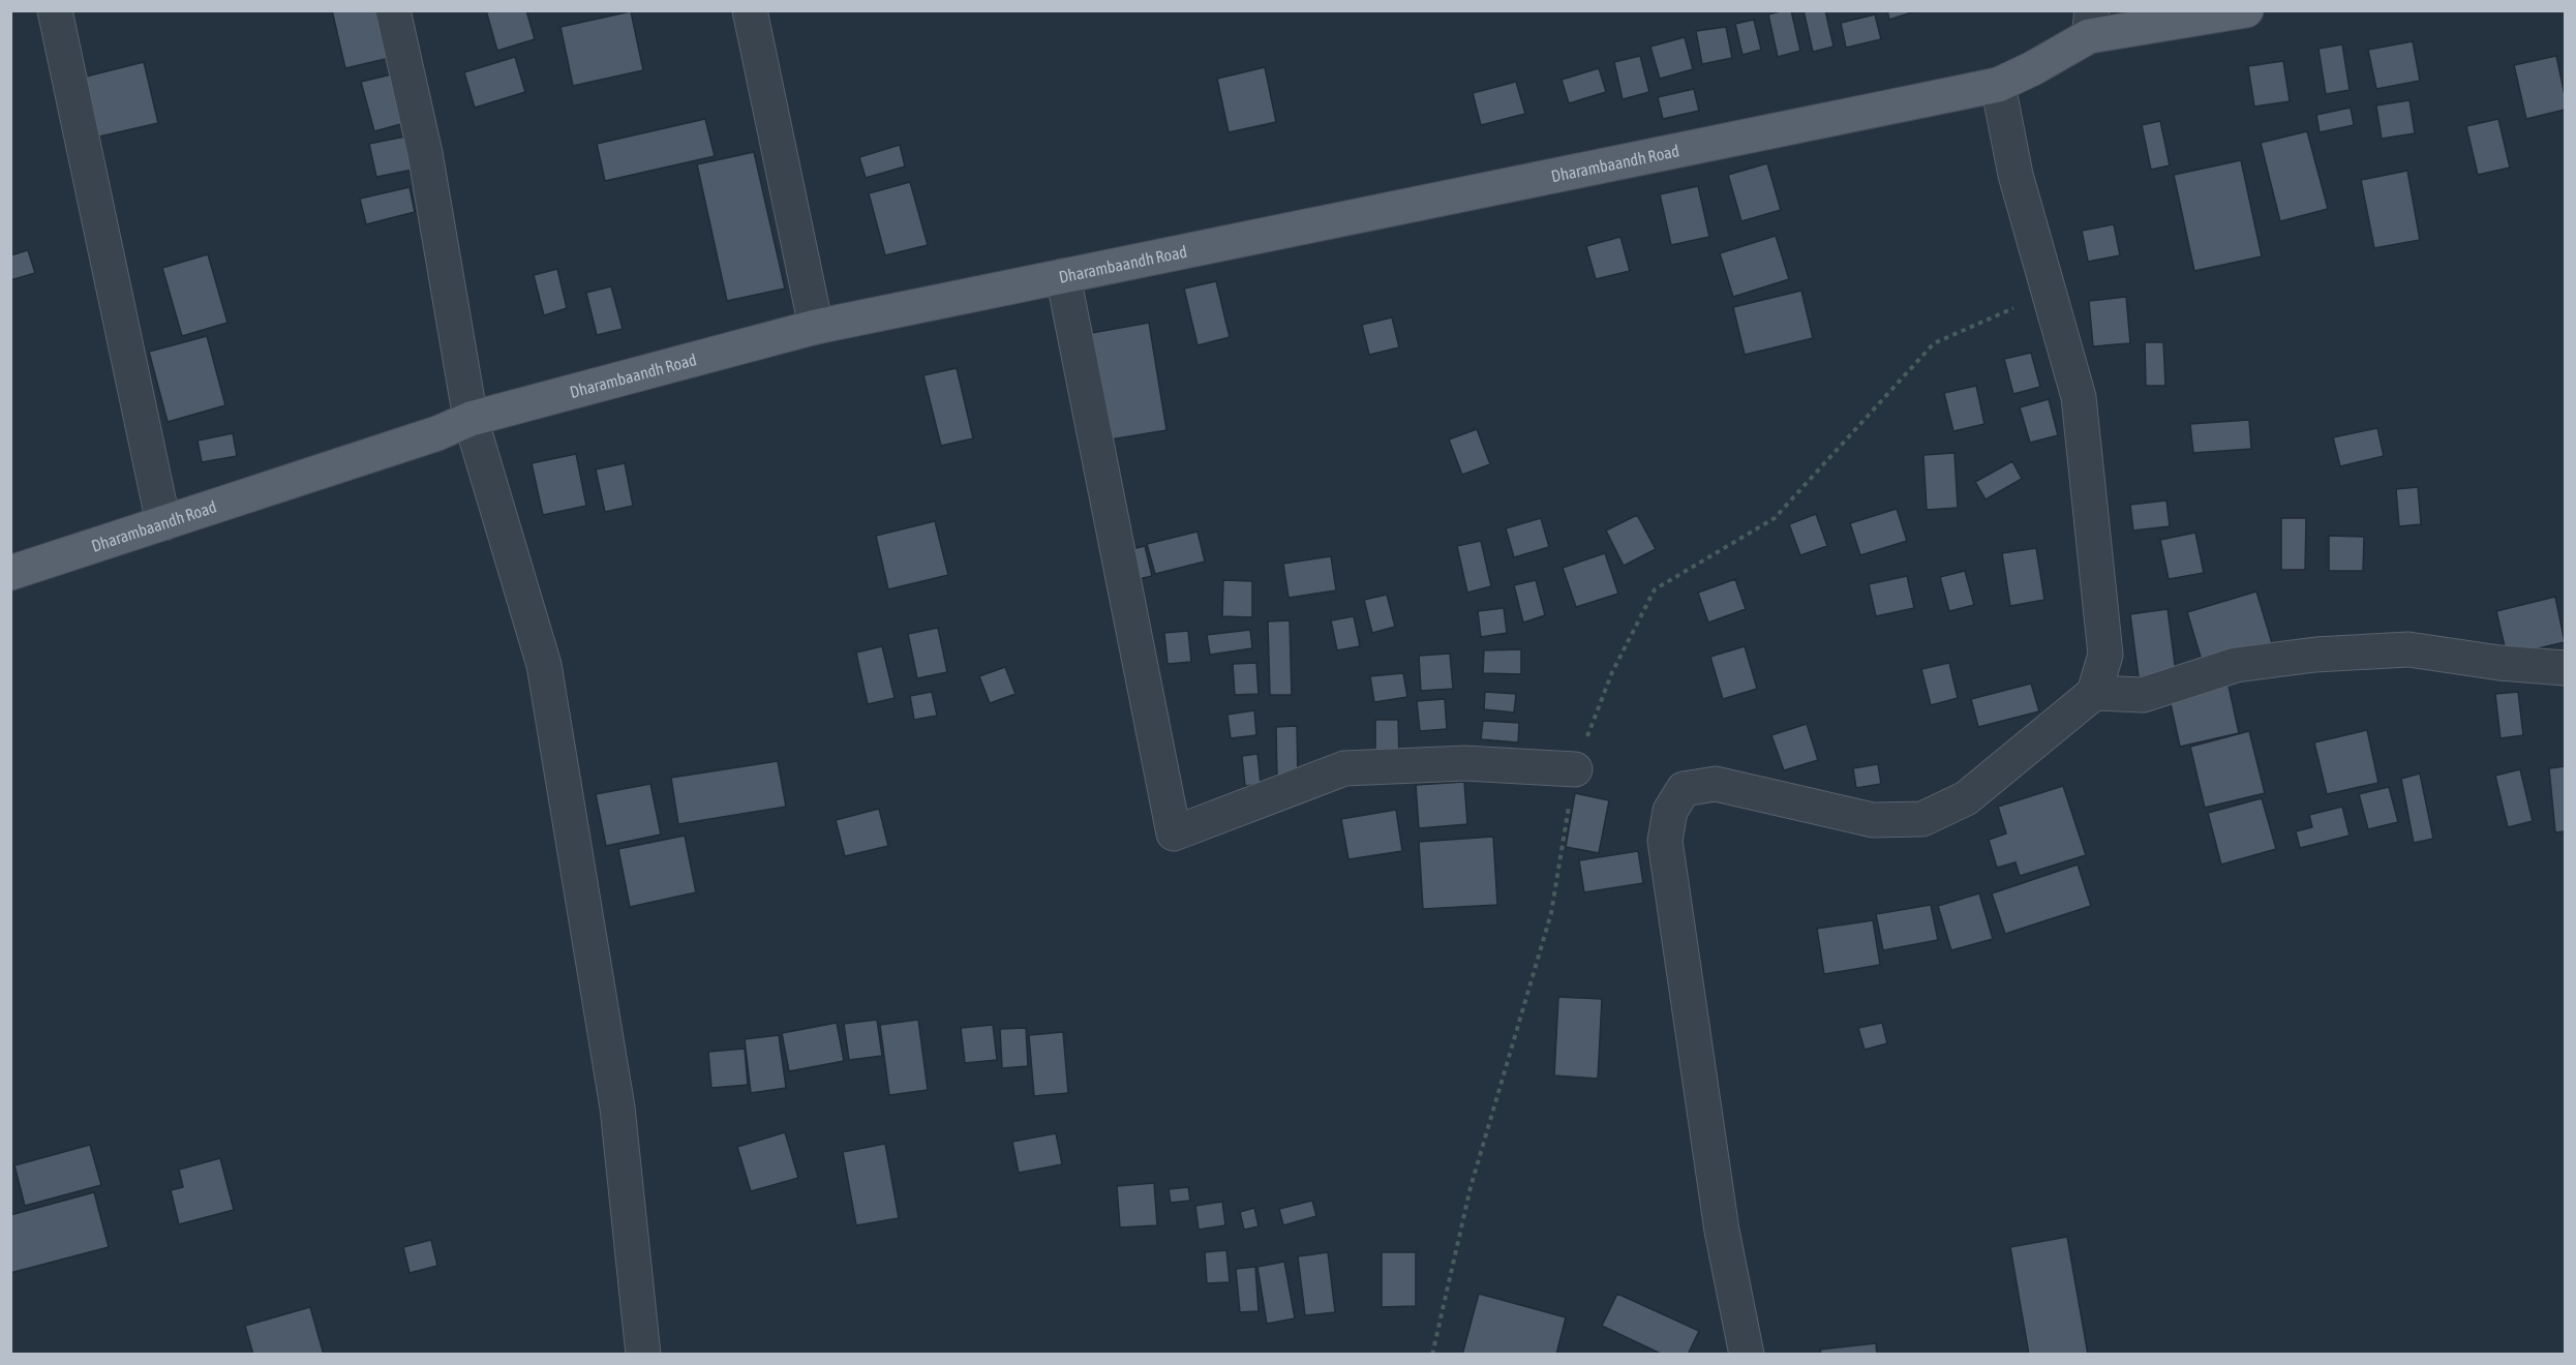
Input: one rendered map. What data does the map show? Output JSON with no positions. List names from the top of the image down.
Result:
{
  "streets": {
    "main road": ["Dharambaandh Road"]
  }
}
